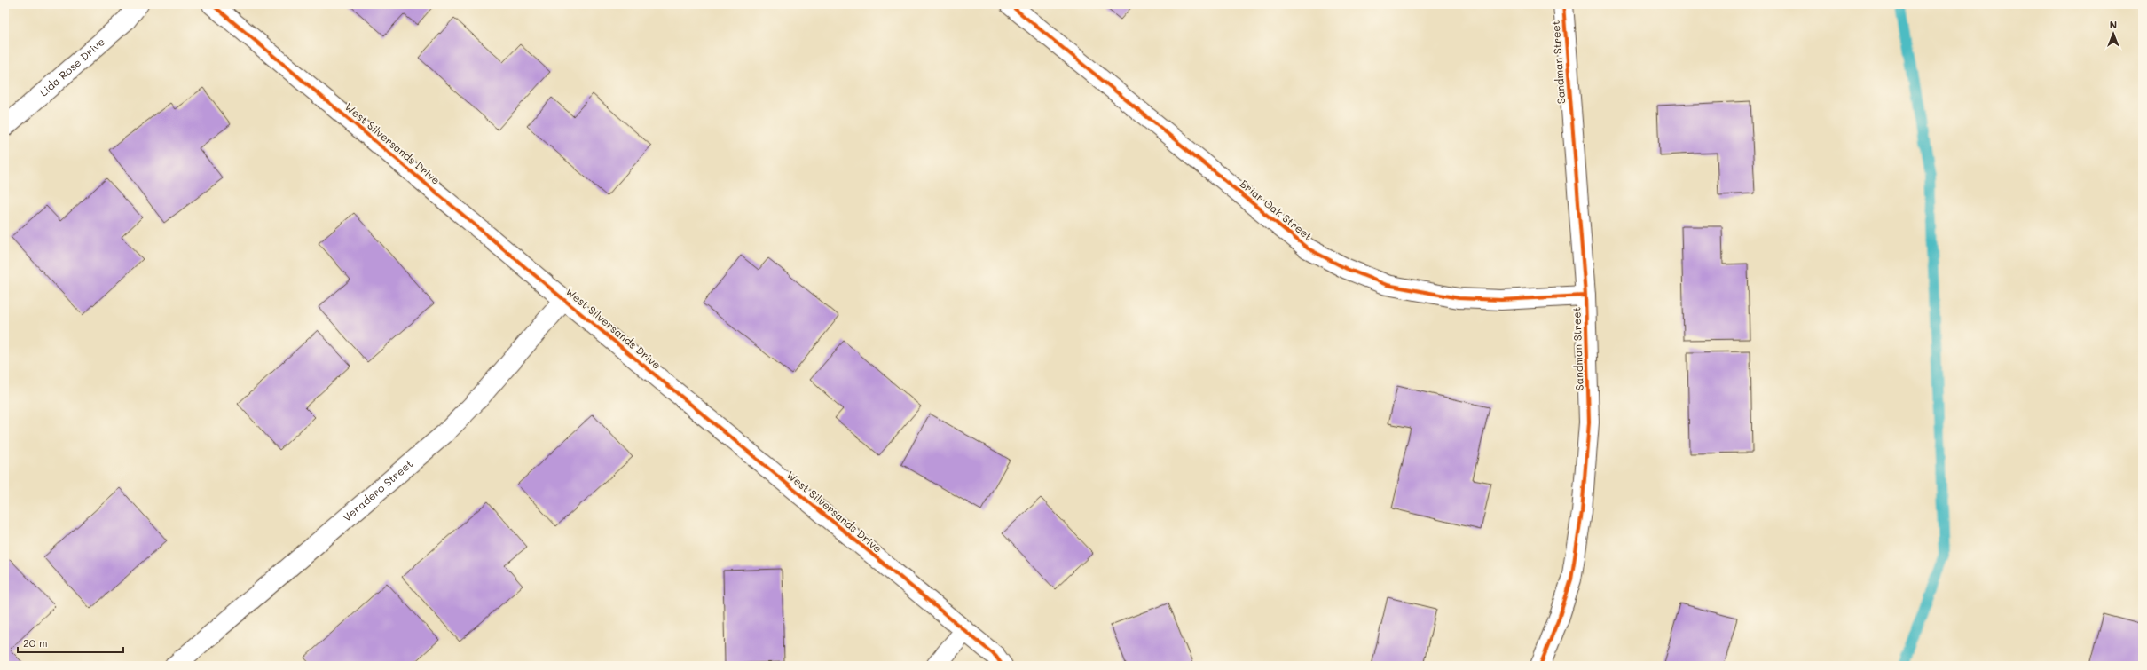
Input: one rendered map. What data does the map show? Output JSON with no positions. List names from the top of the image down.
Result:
{
  "streets": {
    "street": [
      "Sandman Street",
      "Lida Rose Drive",
      "West Silversands Drive",
      "Briar Oak Street",
      "Veradero Street"
    ]
  },
  "crossings": [
    ["Sandman Street", "Briar Oak Street"],
    ["West Silversands Drive", "Veradero Street"]
  ],
  "scale_bar": "20 m",
  "north": "top"
}
